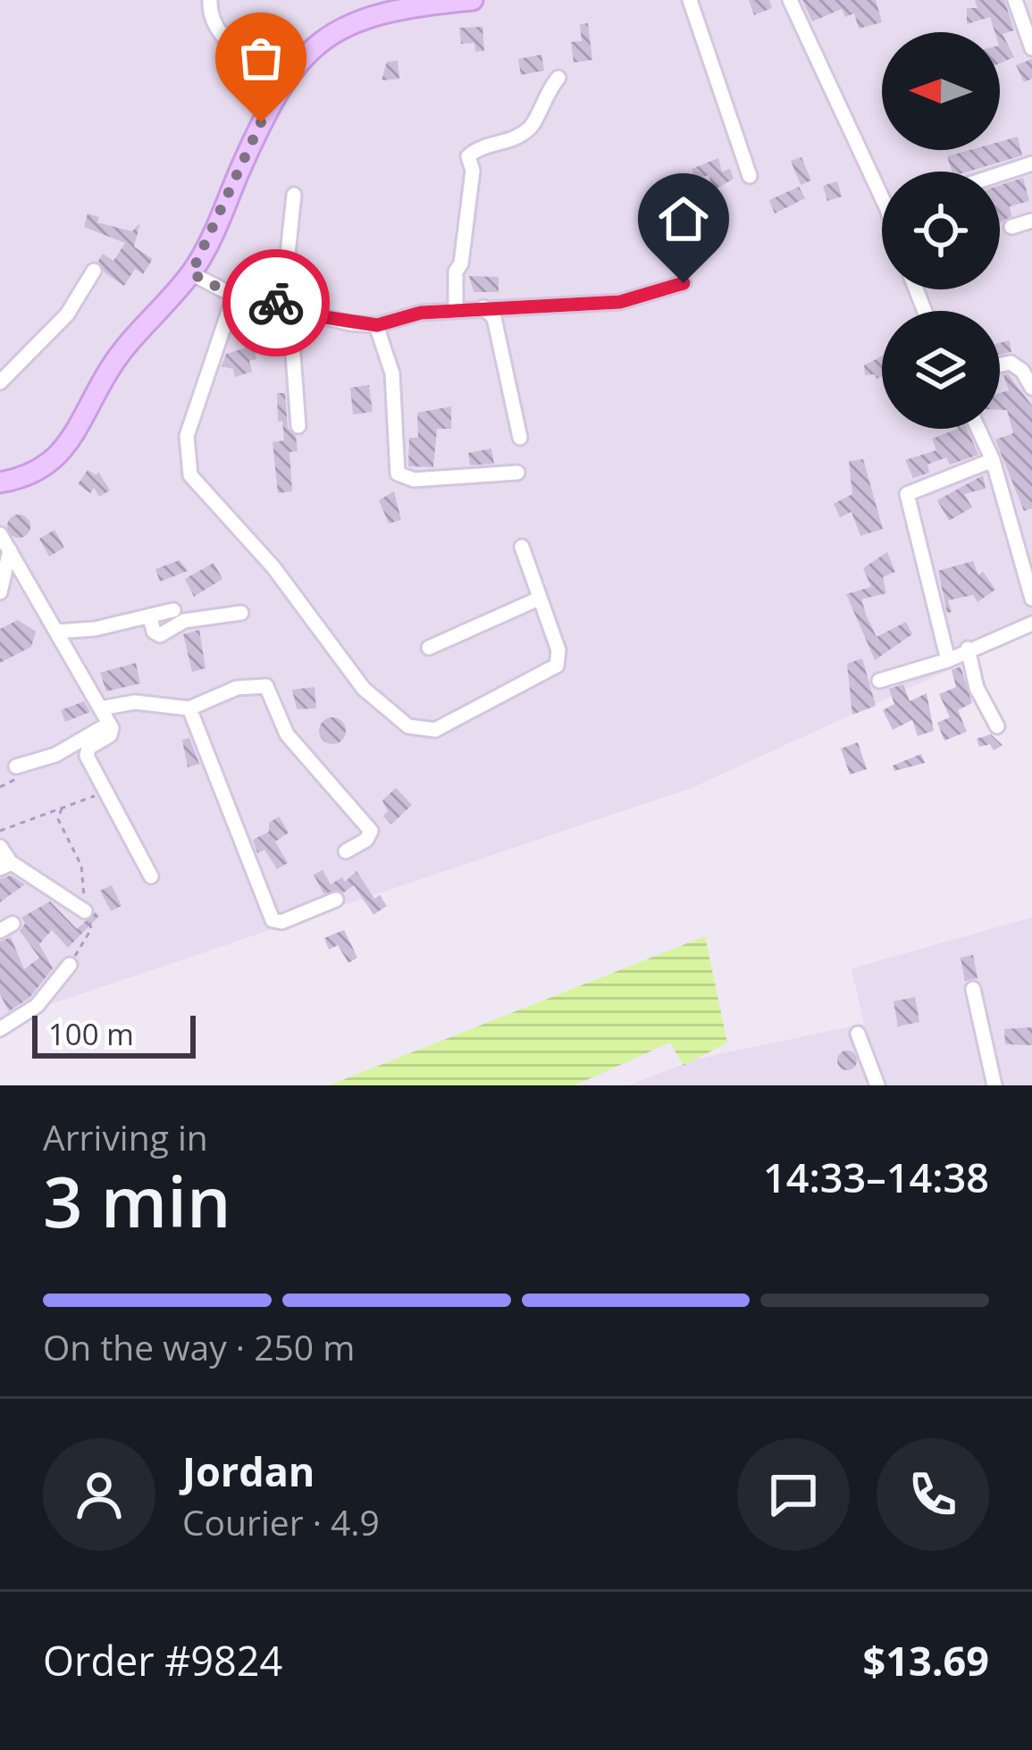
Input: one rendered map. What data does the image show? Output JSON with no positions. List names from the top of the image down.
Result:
{
  "scale_bar": "100 m",
  "north": "left",
  "page": {
    "scale": "100 m",
    "heading": ["3 min", "Arriving in", "14:33–14:38"],
    "panel": [
      "Jordan",
      "Courier · 4.9",
      "Order #9824",
      "$13.69"
    ],
    "bar": "On the way · 250 m"
  }
}
